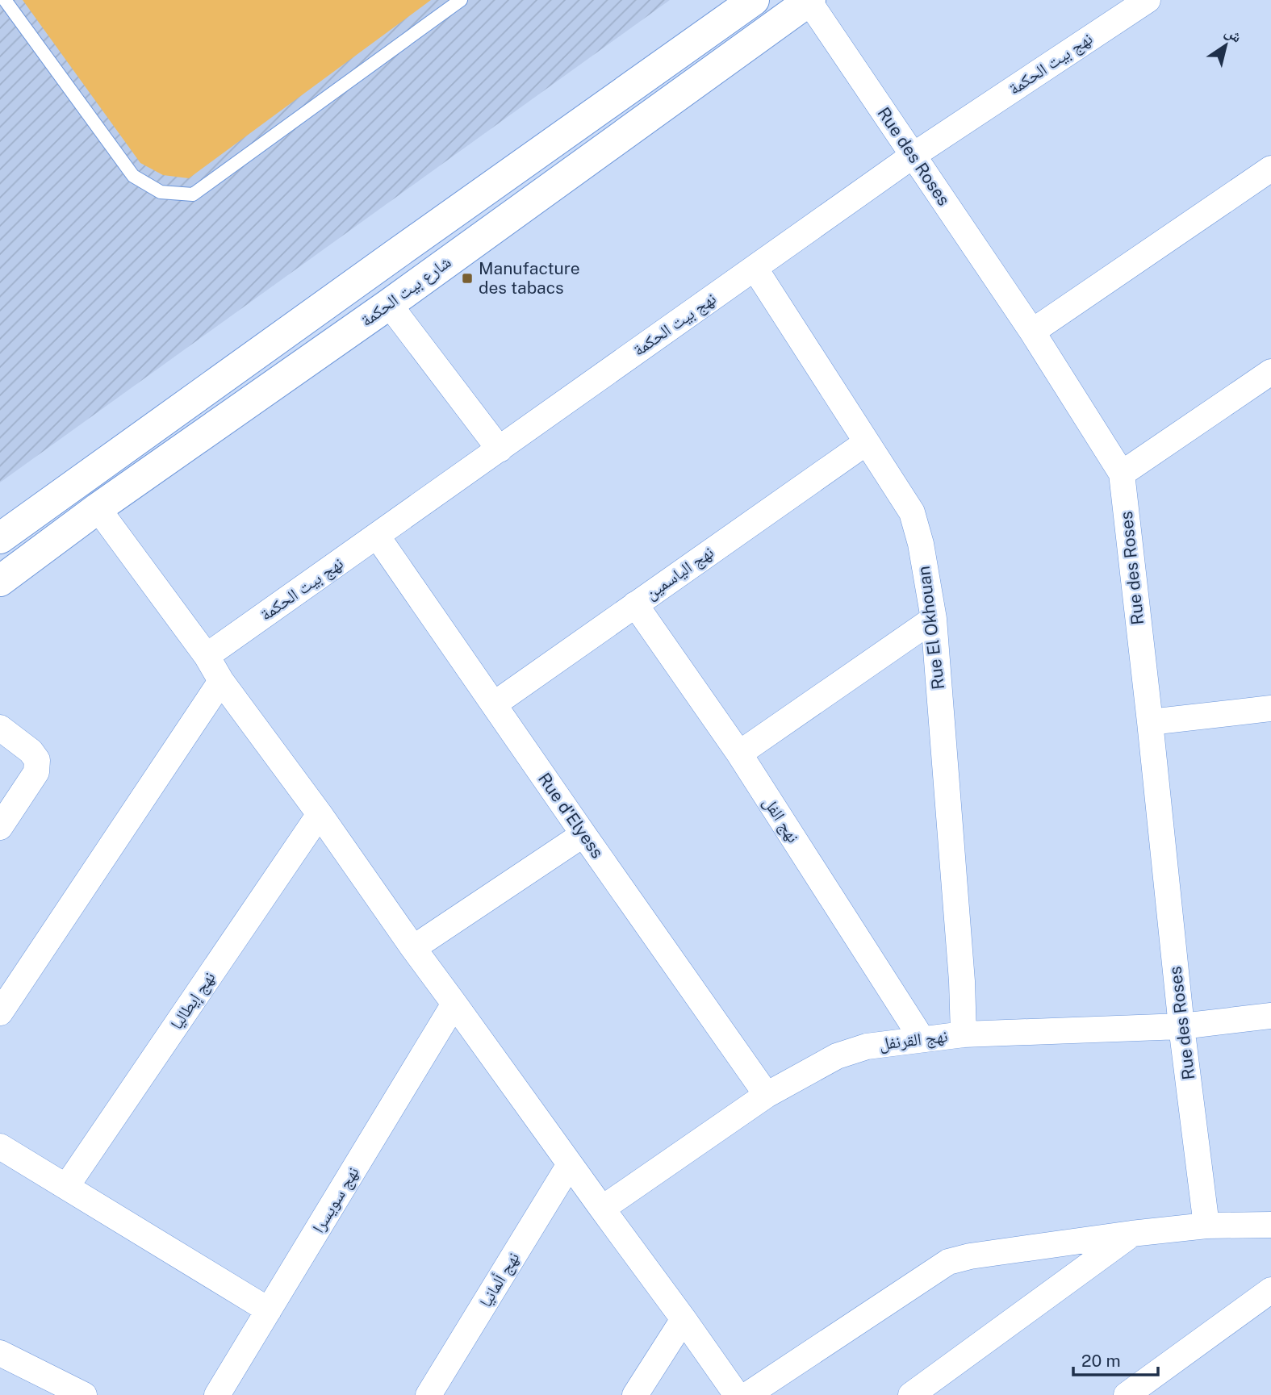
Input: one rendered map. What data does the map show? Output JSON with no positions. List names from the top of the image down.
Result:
{
  "streets": {
    "main road": ["شارع بيت الحكمة"],
    "street": [
      "نهج بيت الحكمة",
      "Rue des Roses",
      "نهج الياسمين",
      "Rue El Okhouan",
      "Rue d'Elyess",
      "نهج الفل",
      "نهج إيطاليا",
      "نهج القرنفل",
      "نهج سويسرا",
      "نهج ألمانيا"
    ]
  },
  "crossings": [
    ["نهج بيت الحكمة", "Rue des Roses"],
    ["نهج بيت الحكمة", "Rue El Okhouan"],
    ["نهج بيت الحكمة", "Rue d'Elyess"],
    ["Rue des Roses", "شارع بيت الحكمة"],
    ["Rue des Roses", "نهج القرنفل"],
    ["نهج الياسمين", "Rue El Okhouan"],
    ["نهج الياسمين", "Rue d'Elyess"],
    ["نهج الياسمين", "نهج الفل"],
    ["Rue El Okhouan", "نهج القرنفل"],
    ["Rue d'Elyess", "نهج القرنفل"],
    ["نهج الفل", "نهج القرنفل"]
  ],
  "places": {
    "transit": ["Manufacture des tabacs"]
  },
  "scale_bar": "20 m",
  "north": "top right"
}
